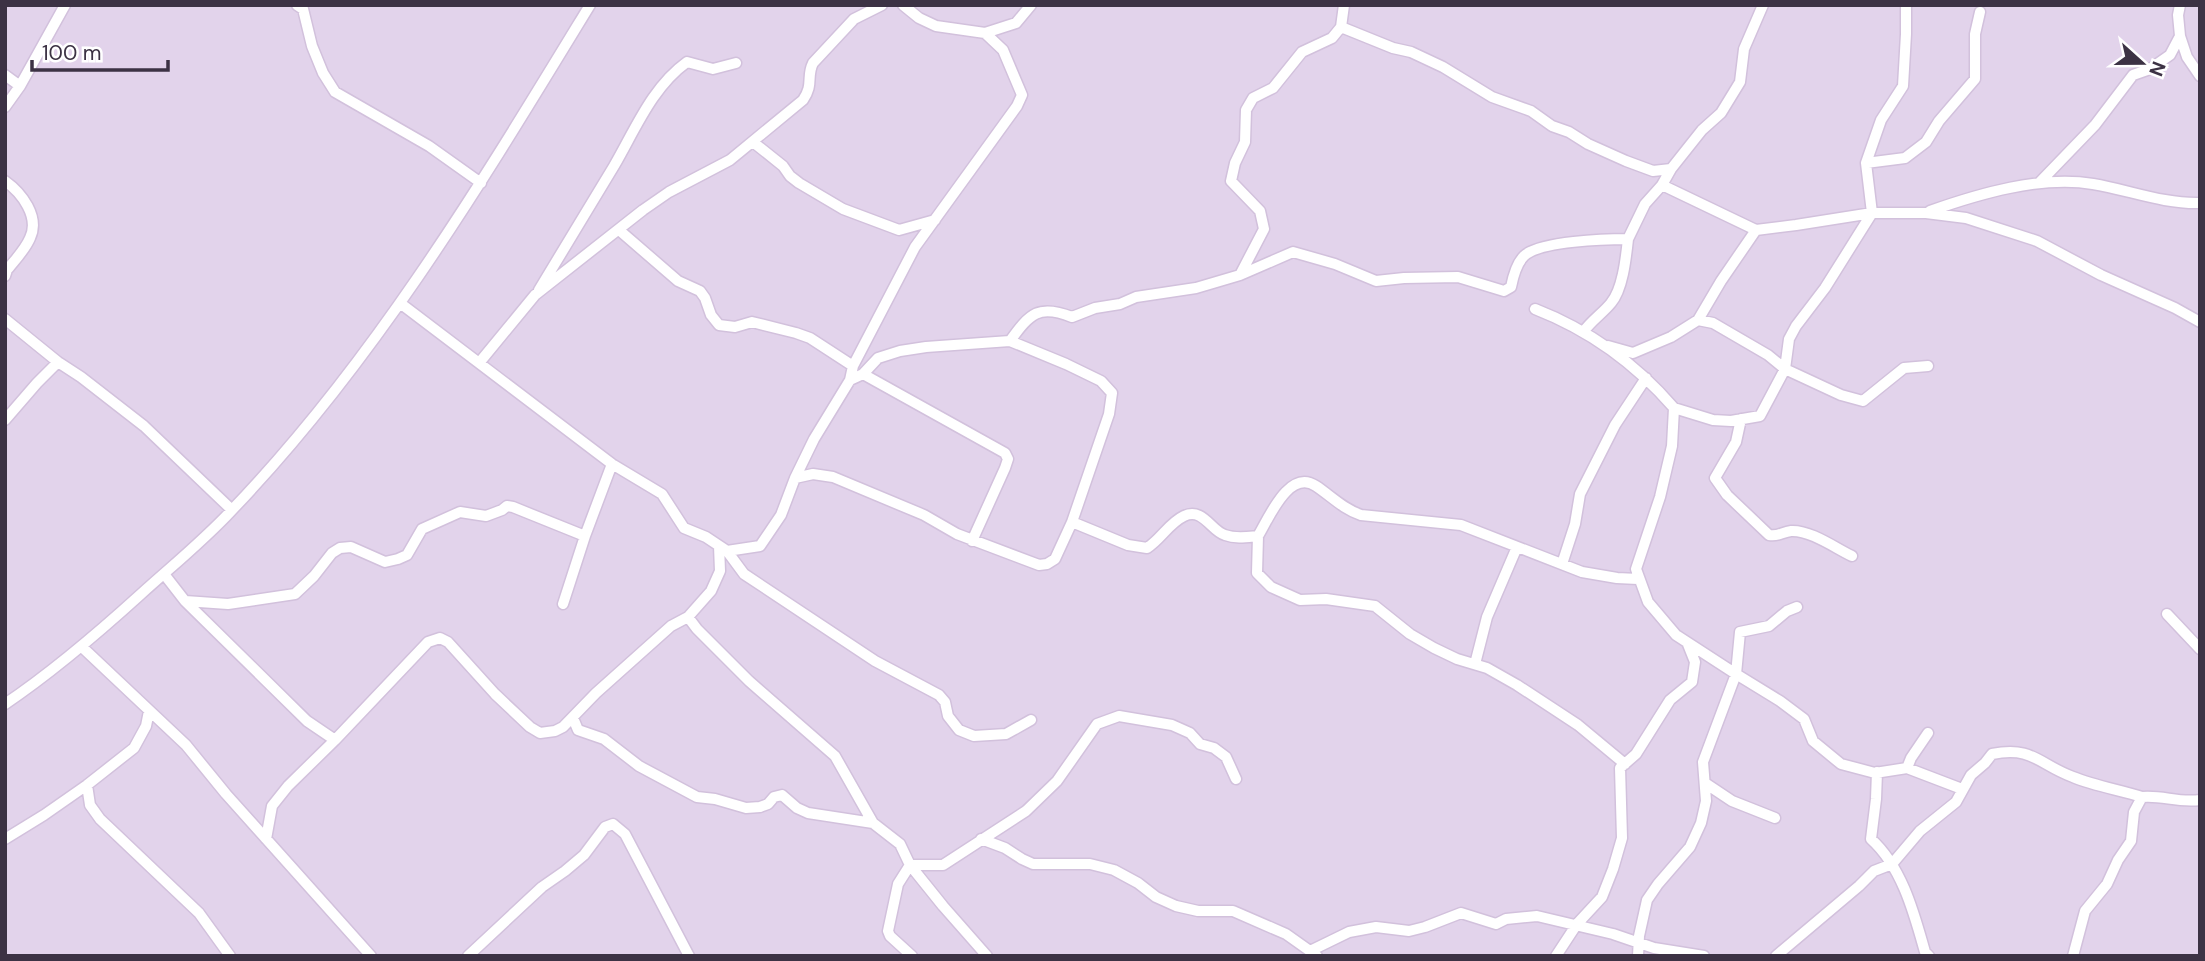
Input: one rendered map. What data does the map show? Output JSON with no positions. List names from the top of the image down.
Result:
{
  "scale_bar": "100 m",
  "north": "right"
}
